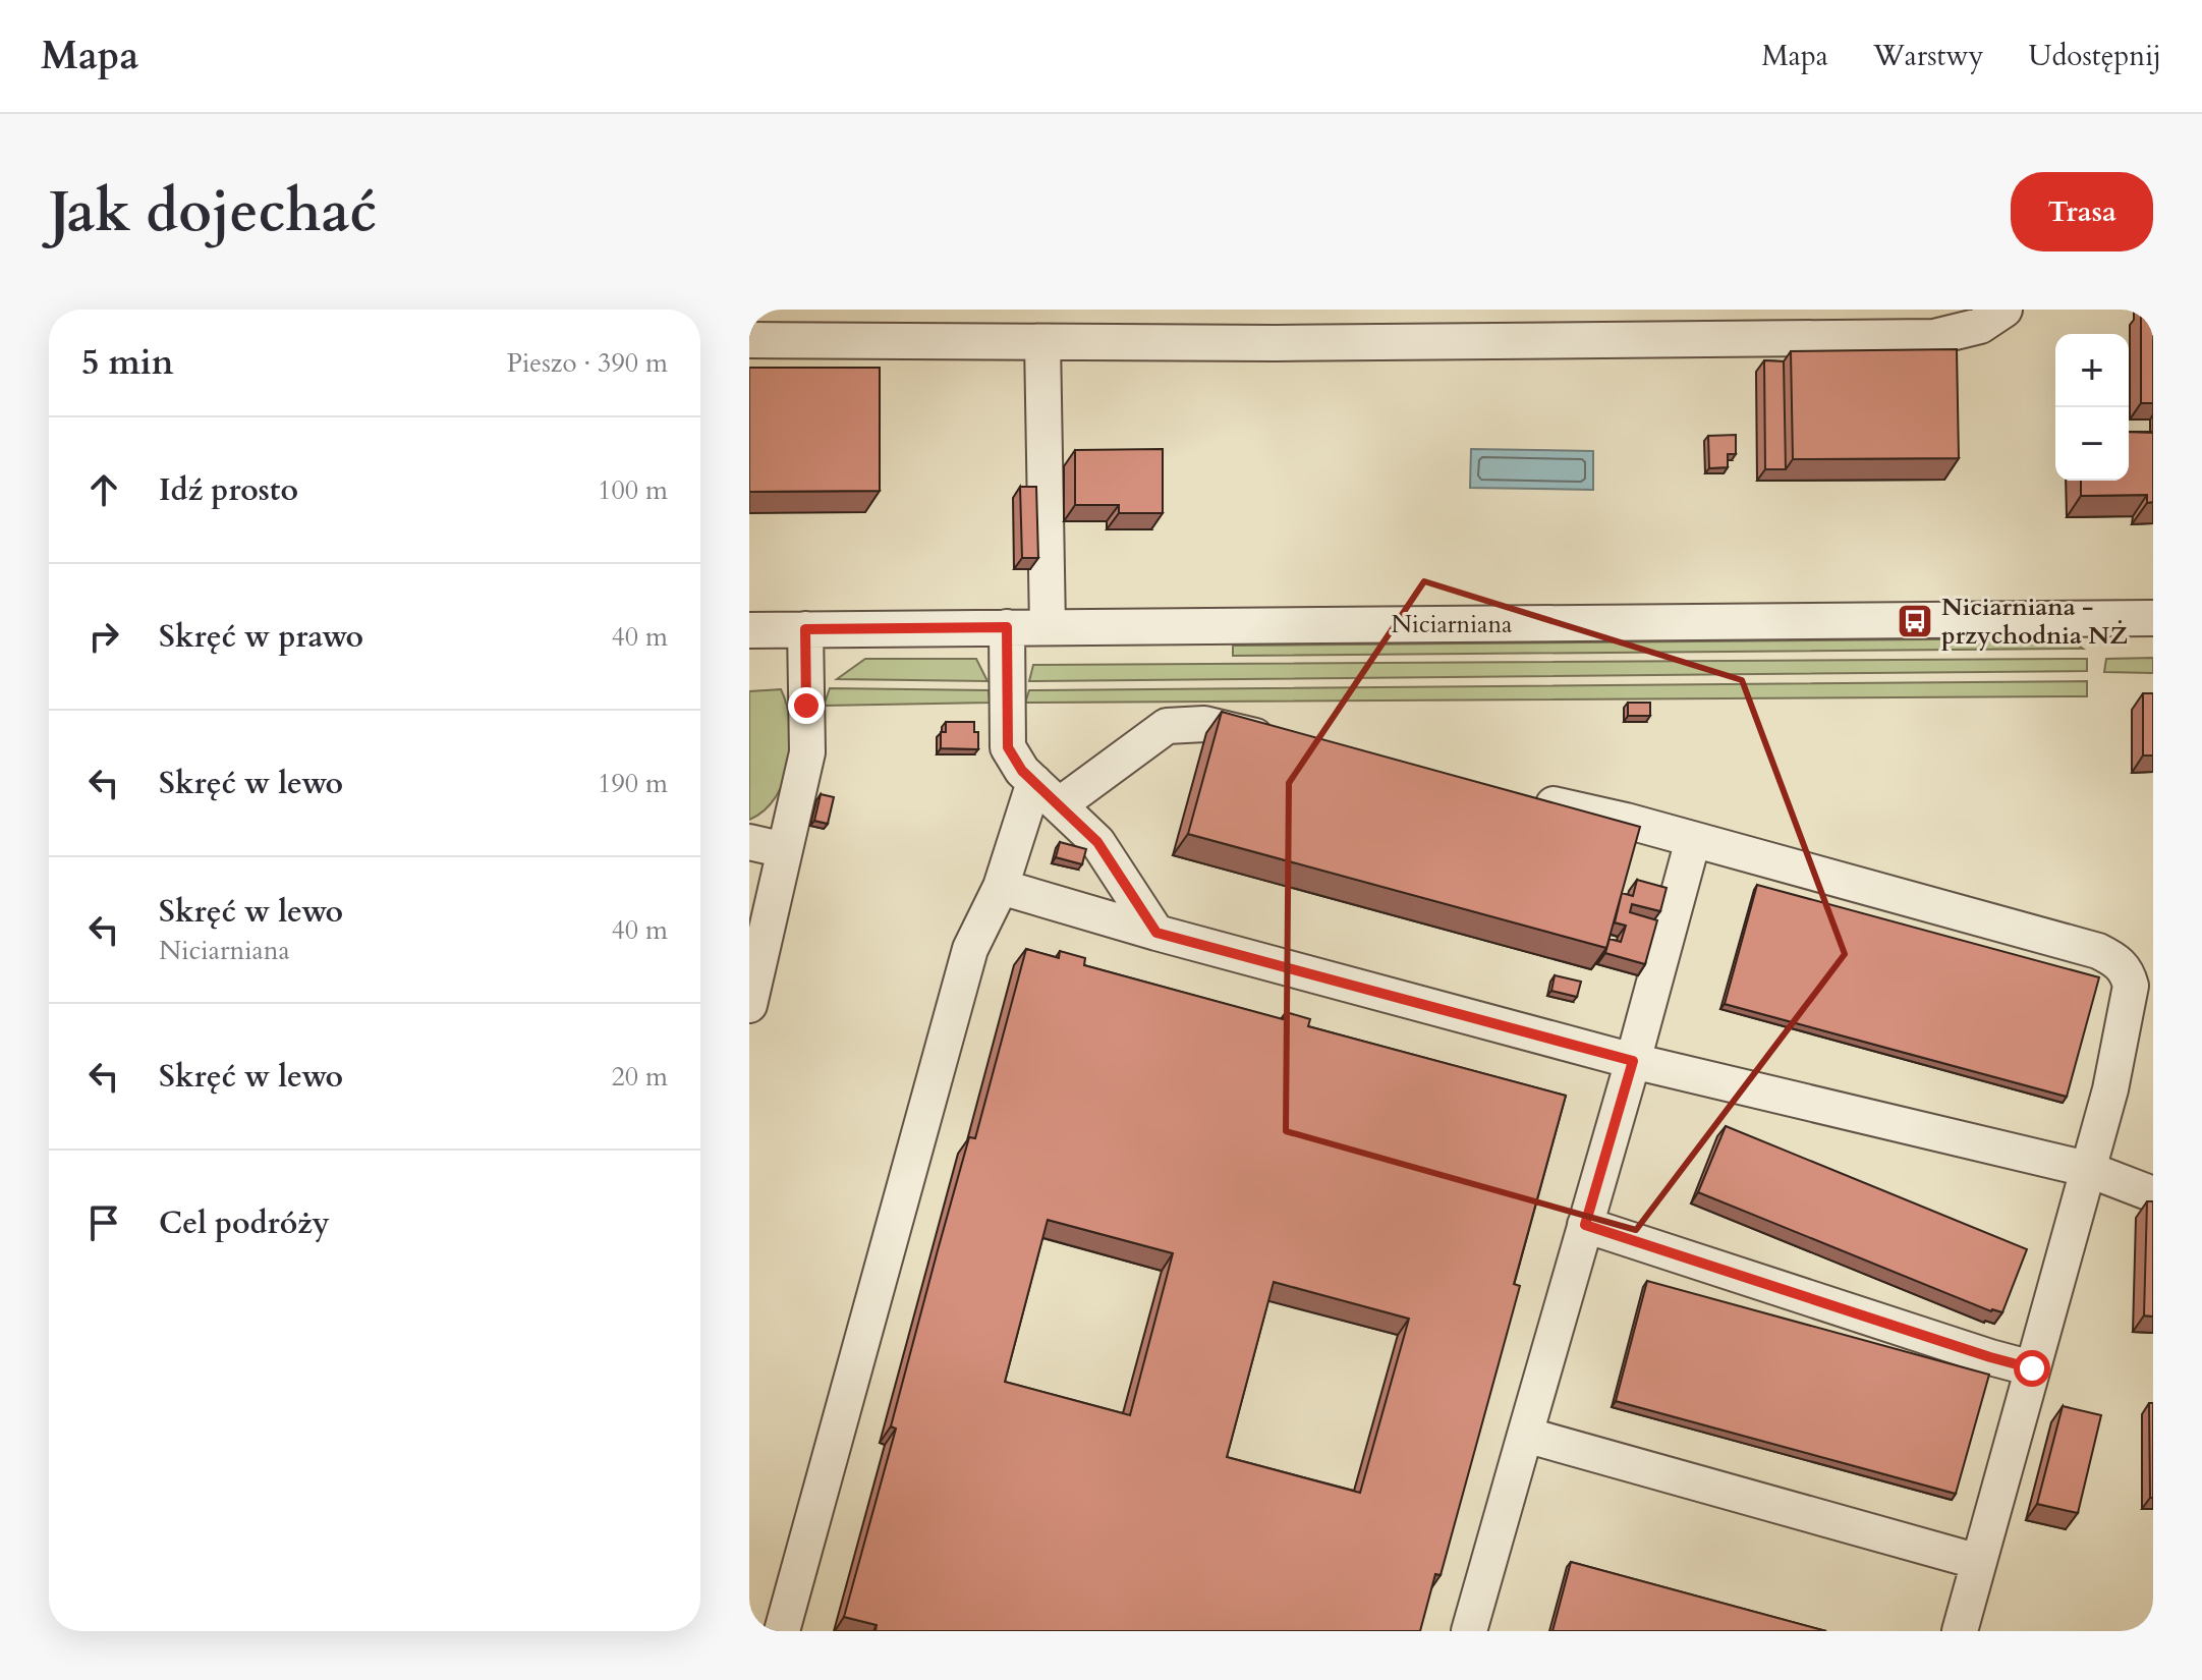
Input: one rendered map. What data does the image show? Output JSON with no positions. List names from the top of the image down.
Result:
{
  "streets": {
    "street": ["Niciarniana"]
  },
  "places": {
    "bus stop": ["Niciarniana - przychodnia NŻ"]
  },
  "page": {
    "header": "Mapa",
    "nav": ["Mapa", "Warstwy", "Udostępnij"],
    "buttons": "Trasa",
    "title": "Jak dojechać",
    "heading": ["5 min", "Pieszo · 390 m"],
    "map_buttons": ["+", "−"],
    "list": [
      ["Idź prosto", "100 m"],
      ["Skręć w prawo", "40 m"],
      ["Skręć w lewo", "190 m"],
      ["Skręć w lewo", "Niciarniana", "40 m"],
      ["Skręć w lewo", "20 m"],
      "Cel podróży"
    ]
  }
}
